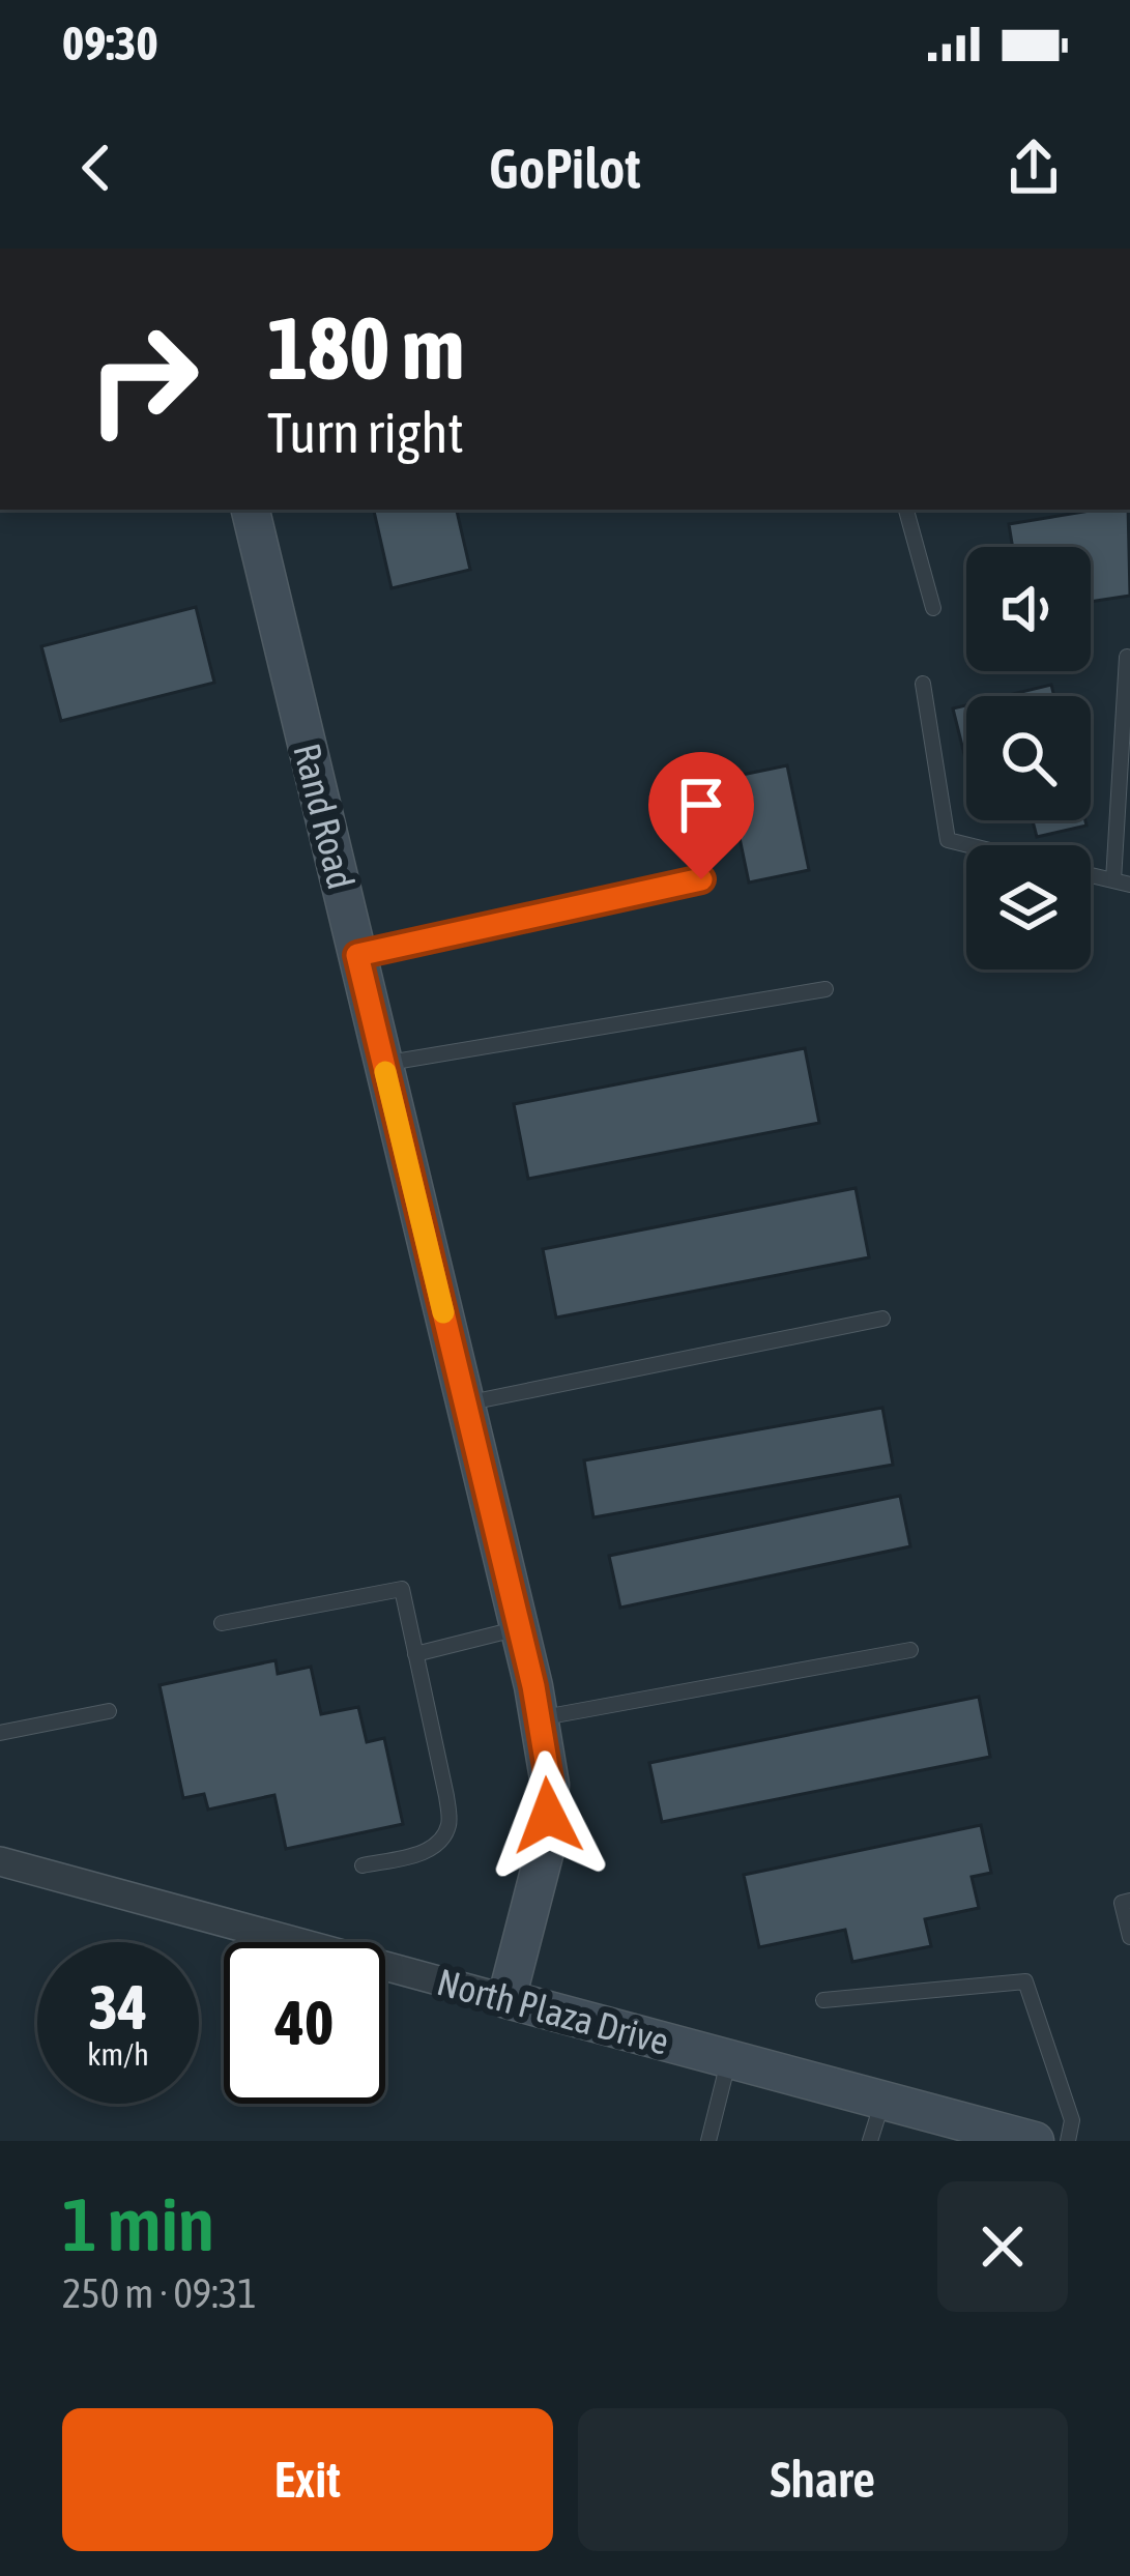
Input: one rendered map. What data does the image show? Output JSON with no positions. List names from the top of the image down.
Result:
{
  "streets": {
    "street": ["Rand Road", "North Plaza Drive"]
  },
  "crossings": [
    ["Rand Road", "North Plaza Drive"]
  ],
  "page": {
    "status": "09:30",
    "header": "GoPilot",
    "turn": ["180 m", "Turn right"],
    "speed": "34 km/h",
    "limit": "40",
    "heading": ["1 min", "250 m · 09:31"],
    "buttons": ["Exit", "Share"]
  }
}
